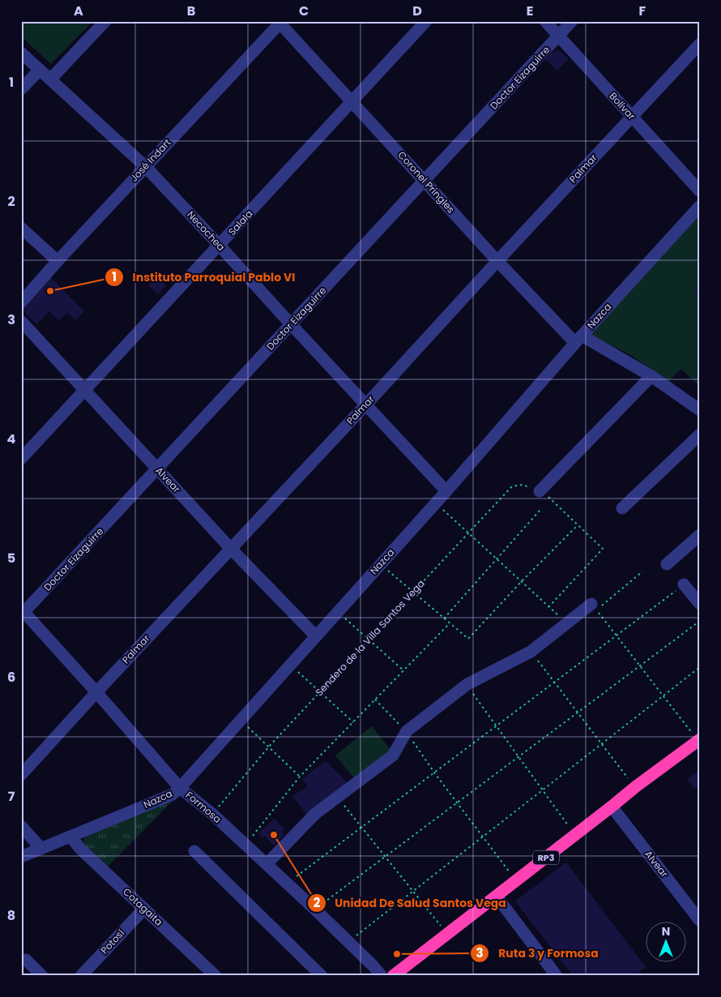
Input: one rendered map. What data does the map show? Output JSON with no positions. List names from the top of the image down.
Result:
{
  "streets": {
    "highway": ["RP3"],
    "street": [
      "Doctor Eizaguirre",
      "Bolívar",
      "José Indart",
      "Palmar",
      "Coronel Pringles",
      "Salala",
      "Necochea",
      "Nazca",
      "Alvear",
      "Formosa",
      "Cotagaita",
      "Potosí"
    ],
    "path": ["Sendero de la Villa Santos Vega"]
  },
  "crossings": [
    ["Doctor Eizaguirre", "Bolívar"],
    ["Doctor Eizaguirre", "Coronel Pringles"],
    ["Doctor Eizaguirre", "Necochea"],
    ["Doctor Eizaguirre", "Alvear"],
    ["Doctor Eizaguirre", "Formosa"],
    ["Bolívar", "Palmar"],
    ["José Indart", "Coronel Pringles"],
    ["José Indart", "Necochea"],
    ["Palmar", "Coronel Pringles"],
    ["Palmar", "Necochea"],
    ["Palmar", "Alvear"],
    ["Palmar", "Formosa"],
    ["Coronel Pringles", "Salala"],
    ["Coronel Pringles", "Nazca"],
    ["Salala", "Necochea"],
    ["Salala", "Alvear"],
    ["Necochea", "Nazca"],
    ["Nazca", "Alvear"],
    ["Nazca", "Formosa"],
    ["Nazca", "Cotagaita"],
    ["Alvear", "RP3"],
    ["Sendero de la Villa Santos Vega", "Formosa"],
    ["Cotagaita", "Potosí"]
  ],
  "places": ["Instituto Parroquial Pablo VI", "Unidad De Salud Santos Vega", "Ruta 3 y Formosa"],
  "north": "top",
  "grid": {
    "columns": [
      "A",
      "B",
      "C",
      "D",
      "E",
      "F"
    ],
    "rows": [
      "1",
      "2",
      "3",
      "4",
      "5",
      "6",
      "7",
      "8"
    ]
  }
}
